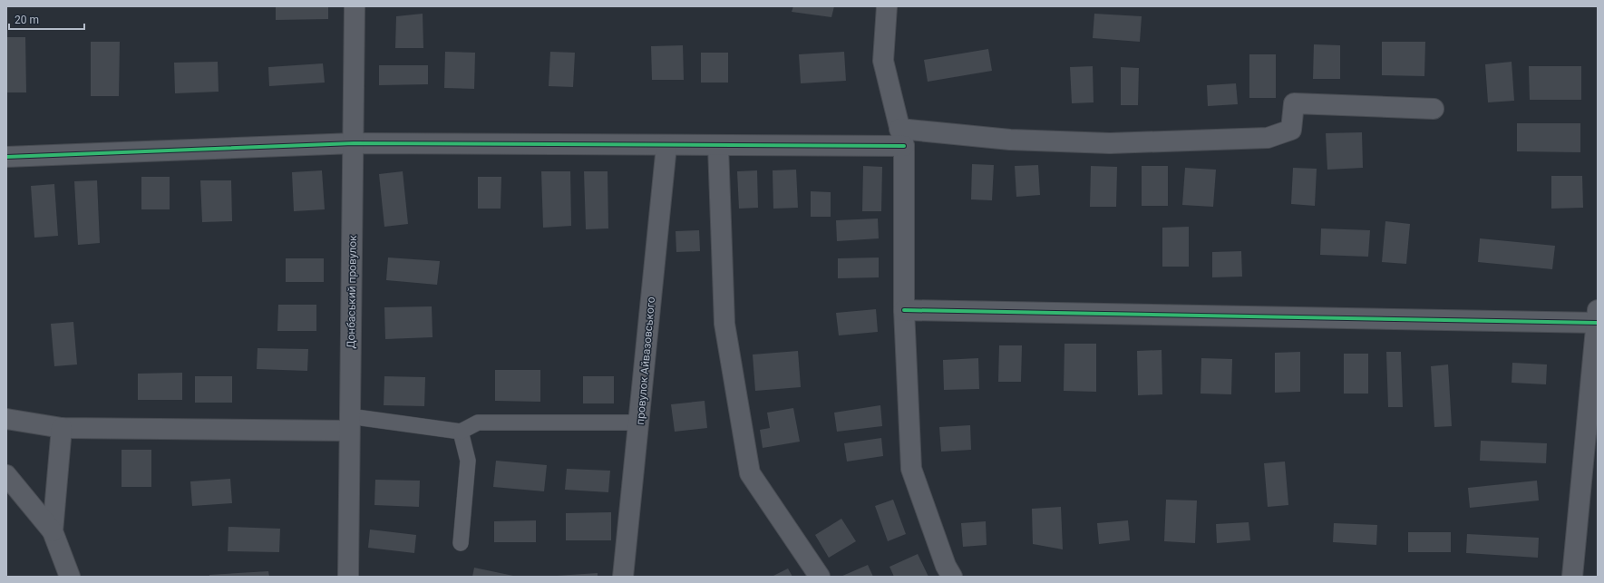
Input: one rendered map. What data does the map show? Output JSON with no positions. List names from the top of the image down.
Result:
{
  "streets": {
    "street": ["Донбаський провулок", "провулок Айвазовського"]
  },
  "scale_bar": "20 m"
}
